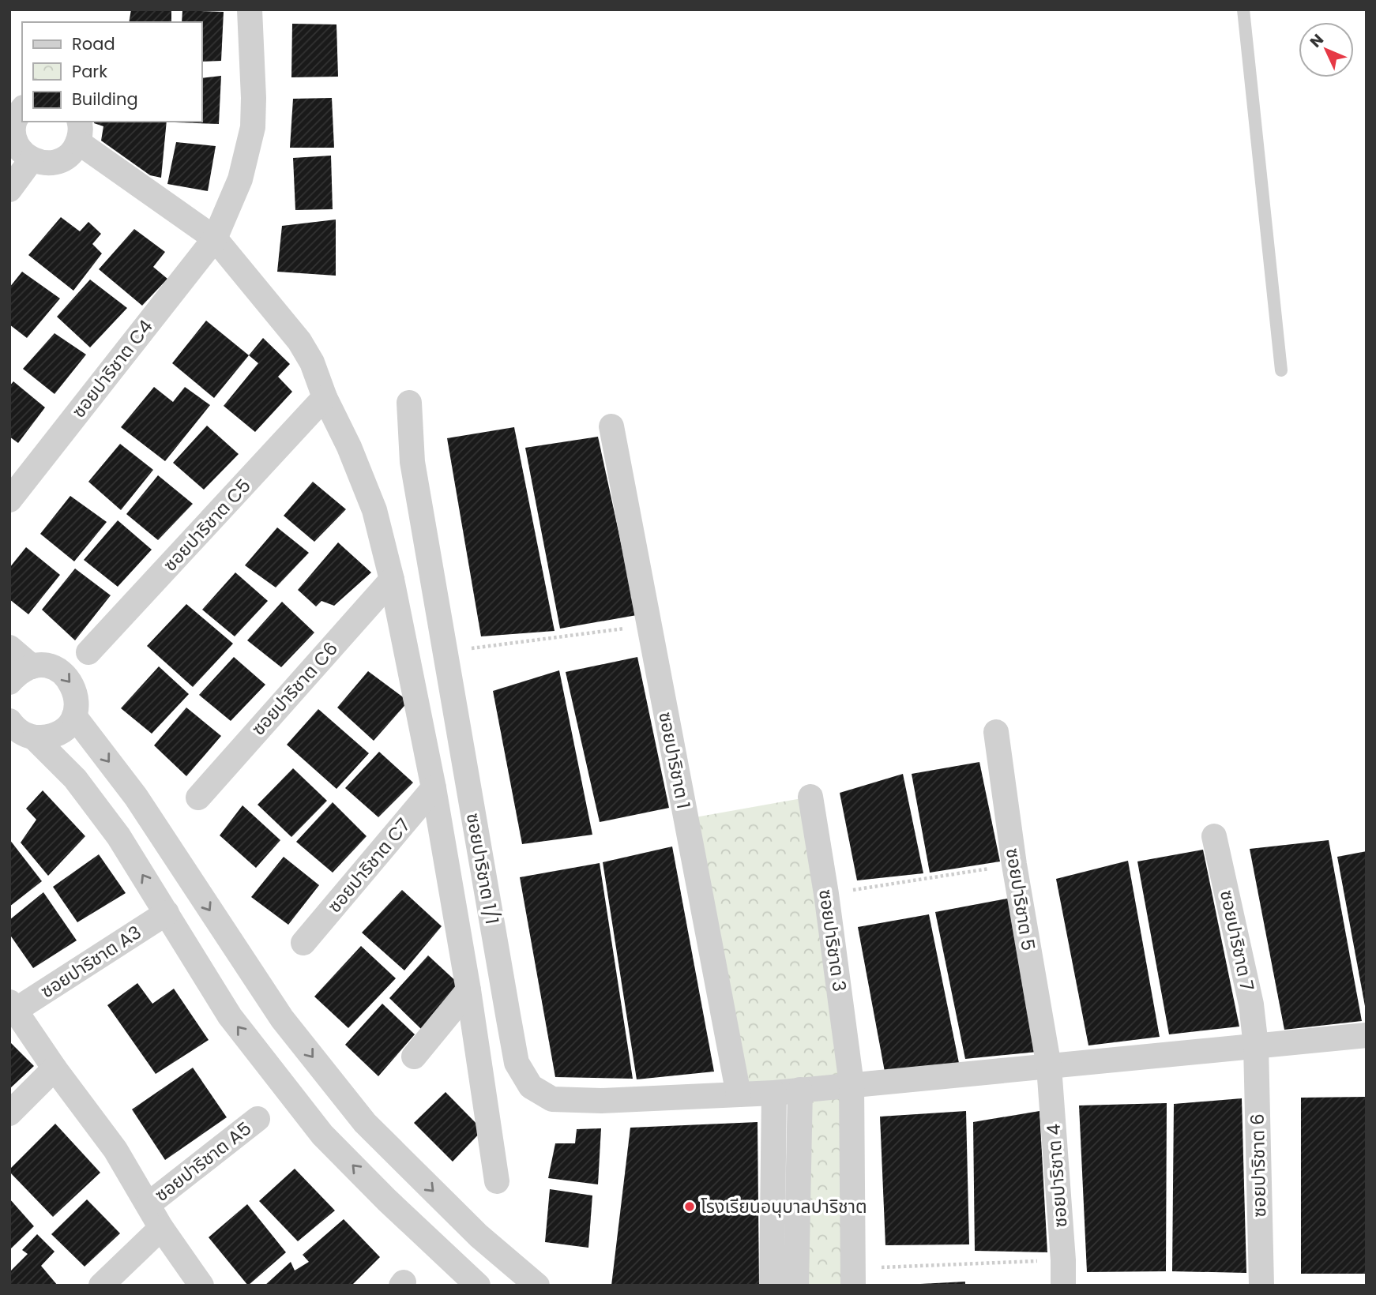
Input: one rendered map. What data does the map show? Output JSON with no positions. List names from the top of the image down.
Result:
{
  "streets": {
    "street": [
      "ซอยปาริชาต C4",
      "ซอยปาริชาต C5",
      "ซอยปาริชาต C6",
      "ซอยปาริชาต 1",
      "ซอยปาริชาต C7",
      "ซอยปาริชาต 1/1",
      "ซอยปาริชาต 5",
      "ซอยปาริชาต 3",
      "ซอยปาริชาต 7",
      "ซอยปาริชาต A3",
      "ซอยปาริชาต A5",
      "ซอยปาริชาต 6",
      "ซอยปาริชาต 4"
    ]
  },
  "crossings": [
    ["ซอยปาริชาต 1", "ซอยปาริชาต 1/1"],
    ["ซอยปาริชาต 1/1", "ซอยปาริชาต 5"],
    ["ซอยปาริชาต 1/1", "ซอยปาริชาต 3"],
    ["ซอยปาริชาต 1/1", "ซอยปาริชาต 7"],
    ["ซอยปาริชาต 1/1", "ซอยปาริชาต 6"],
    ["ซอยปาริชาต 1/1", "ซอยปาริชาต 4"],
    ["ซอยปาริชาต 5", "ซอยปาริชาต 4"],
    ["ซอยปาริชาต 7", "ซอยปาริชาต 6"]
  ],
  "places": ["โรงเรียนอนุบาลปาริชาต"],
  "legend": ["Road", "Park", "Building"],
  "north": "top left"
}
